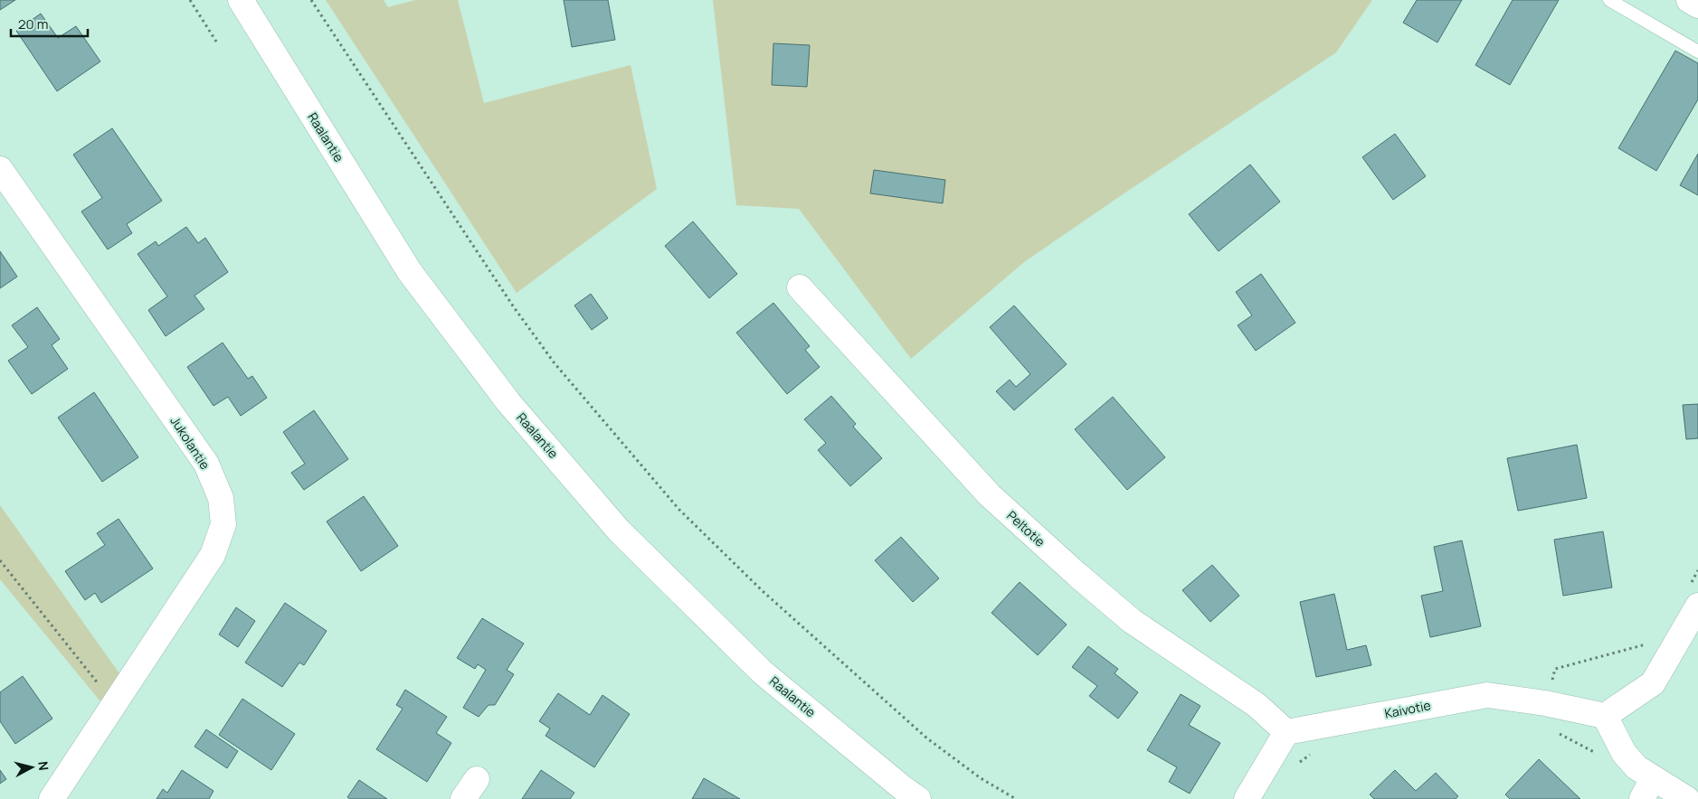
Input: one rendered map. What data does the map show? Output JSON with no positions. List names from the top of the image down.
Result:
{
  "streets": {
    "street": [
      "Raalantie",
      "Jukolantie",
      "Peltotie",
      "Kaivotie"
    ]
  },
  "crossings": [
    ["Peltotie", "Kaivotie"]
  ],
  "scale_bar": "20 m",
  "north": "right"
}
